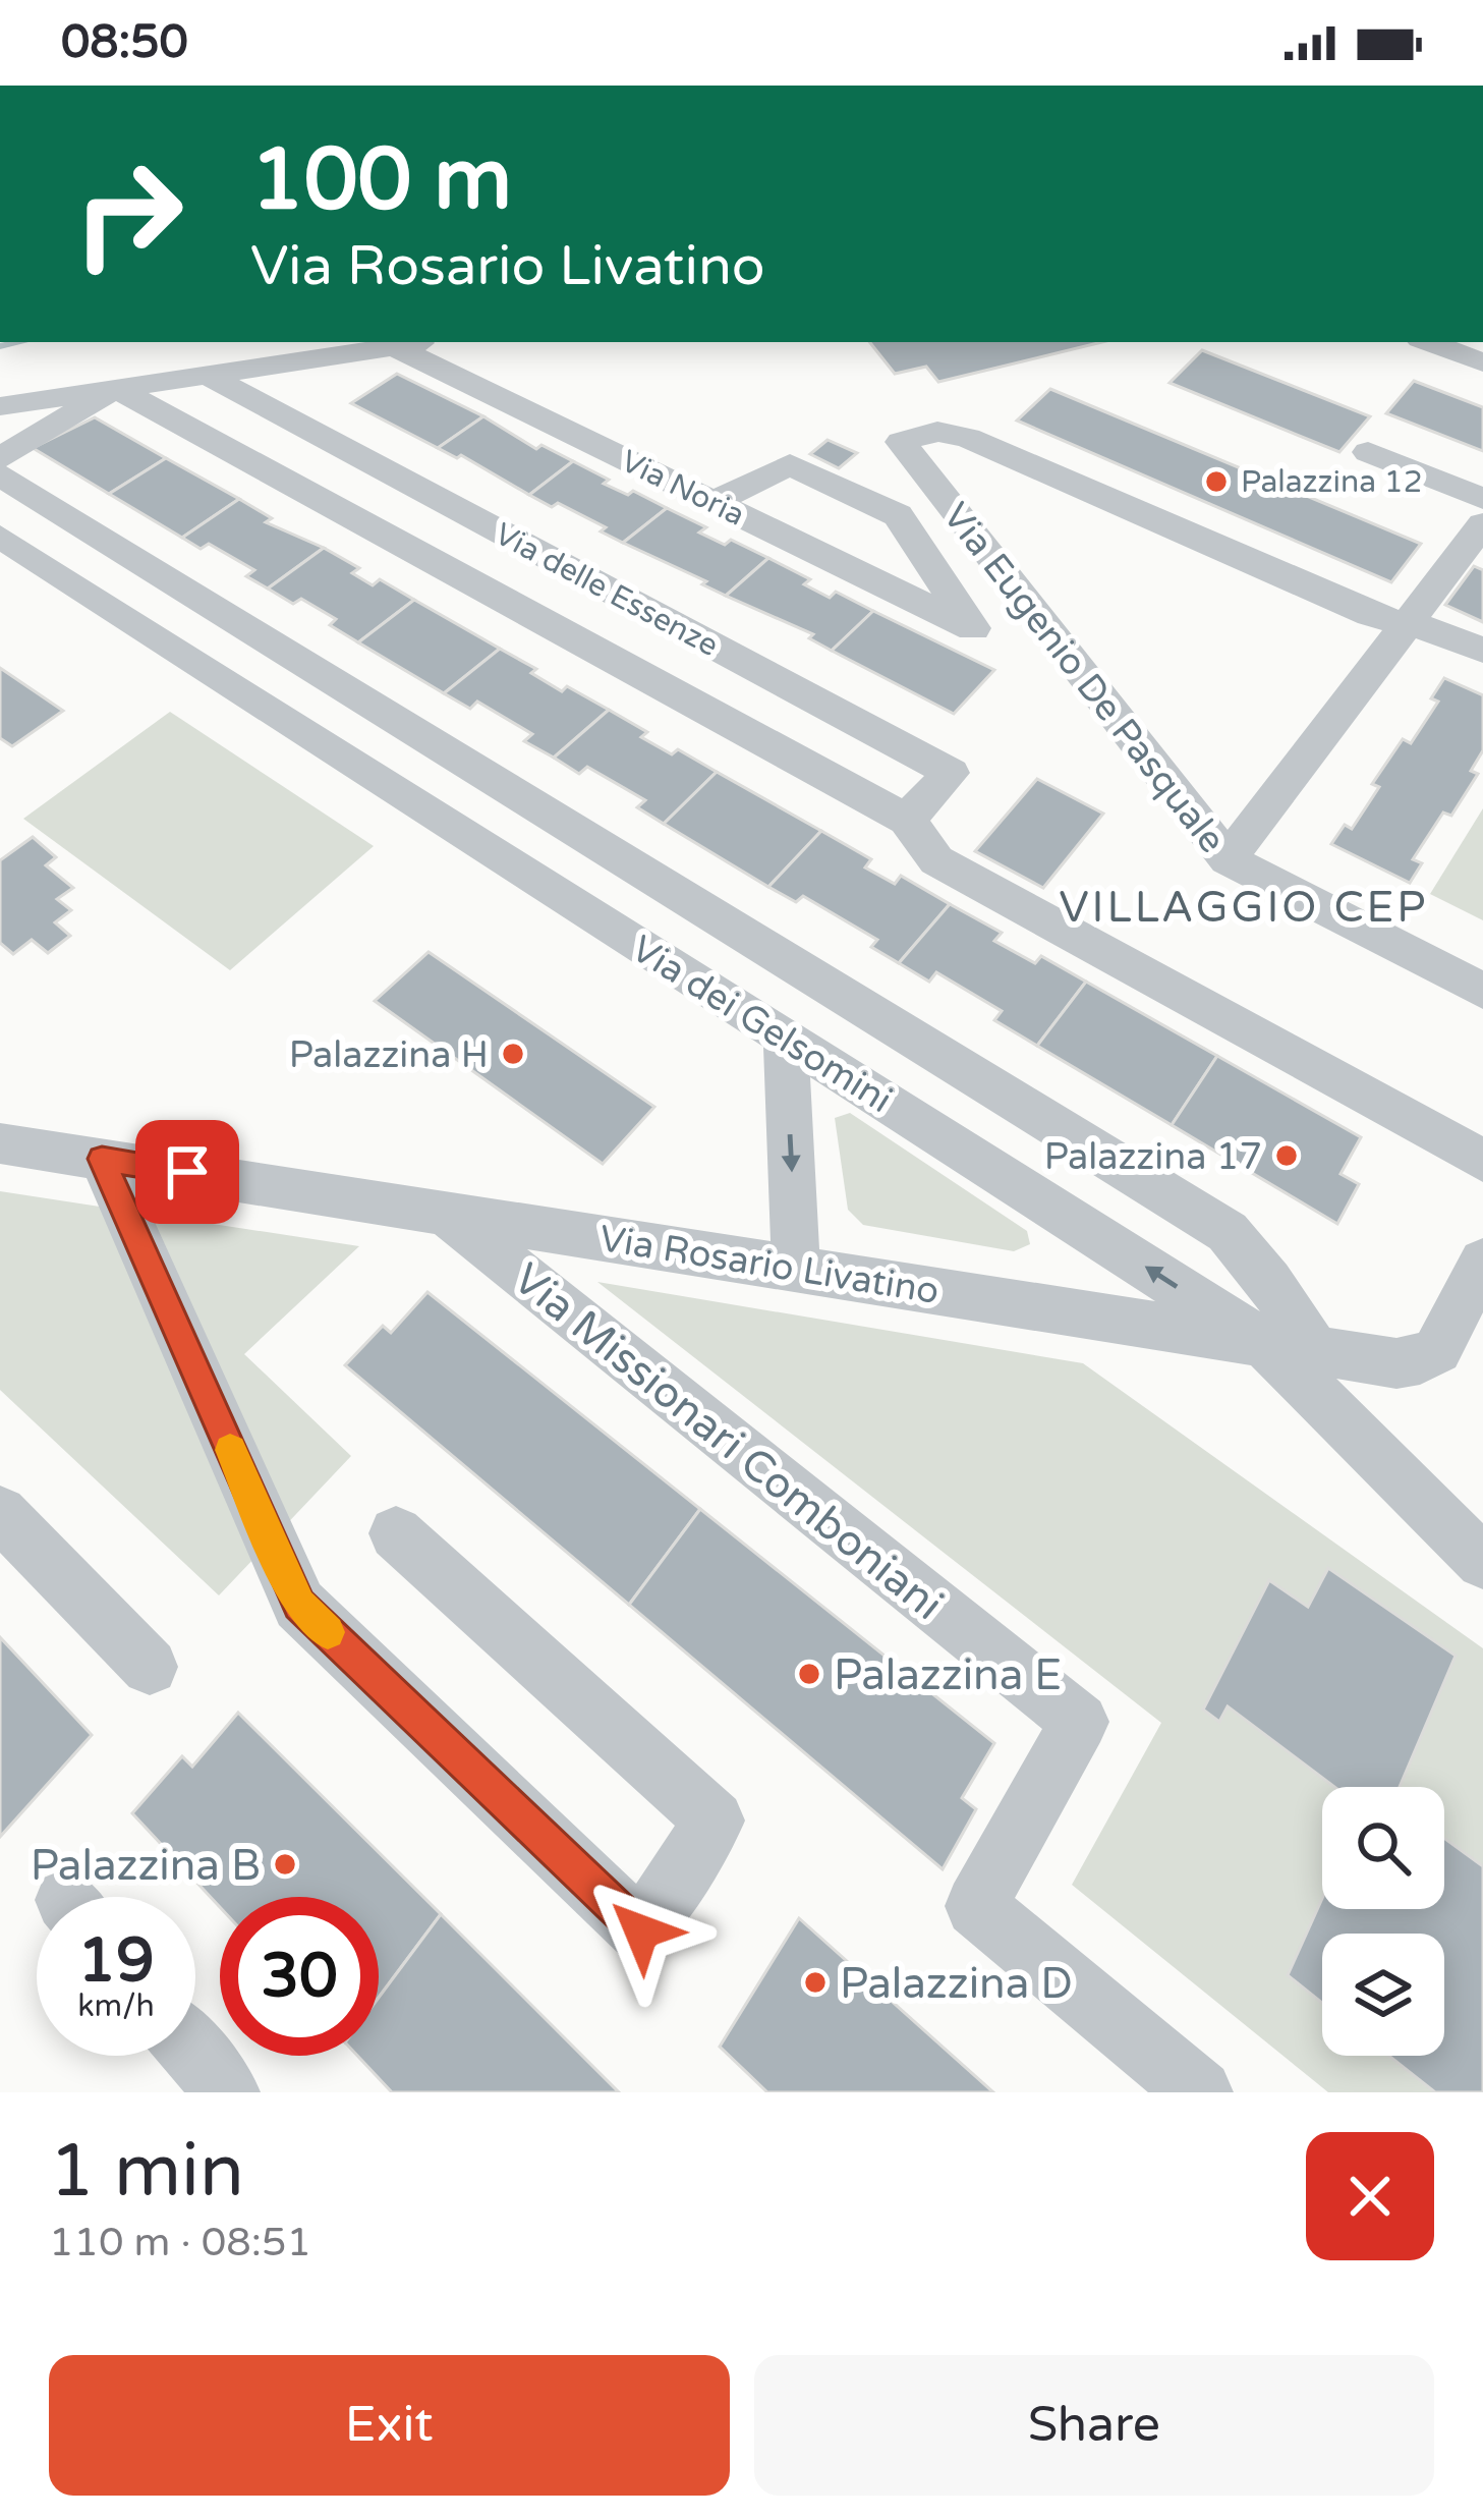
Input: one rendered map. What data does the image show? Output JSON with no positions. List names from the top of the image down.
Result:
{
  "streets": {
    "street": [
      "Via Noria",
      "Via delle Essenze",
      "Via Eugenio De Pasquale",
      "Via dei Gelsomini",
      "Via Rosario Livatino",
      "Via Missionari Comboniani"
    ]
  },
  "crossings": [
    ["Via dei Gelsomini", "Via Rosario Livatino"],
    ["Via Rosario Livatino", "Via Missionari Comboniani"]
  ],
  "districts": ["VILLAGGIO CEP"],
  "places": [
    "Palazzina 12",
    "Palazzina H",
    "Palazzina 17",
    "Palazzina E",
    "Palazzina B",
    "Palazzina D"
  ],
  "page": {
    "status": "08:50",
    "turn": ["100 m", "Via Rosario Livatino"],
    "speed": "19 km/h",
    "limit": "30",
    "heading": ["1 min", "110 m · 08:51"],
    "buttons": ["Exit", "Share"]
  }
}
